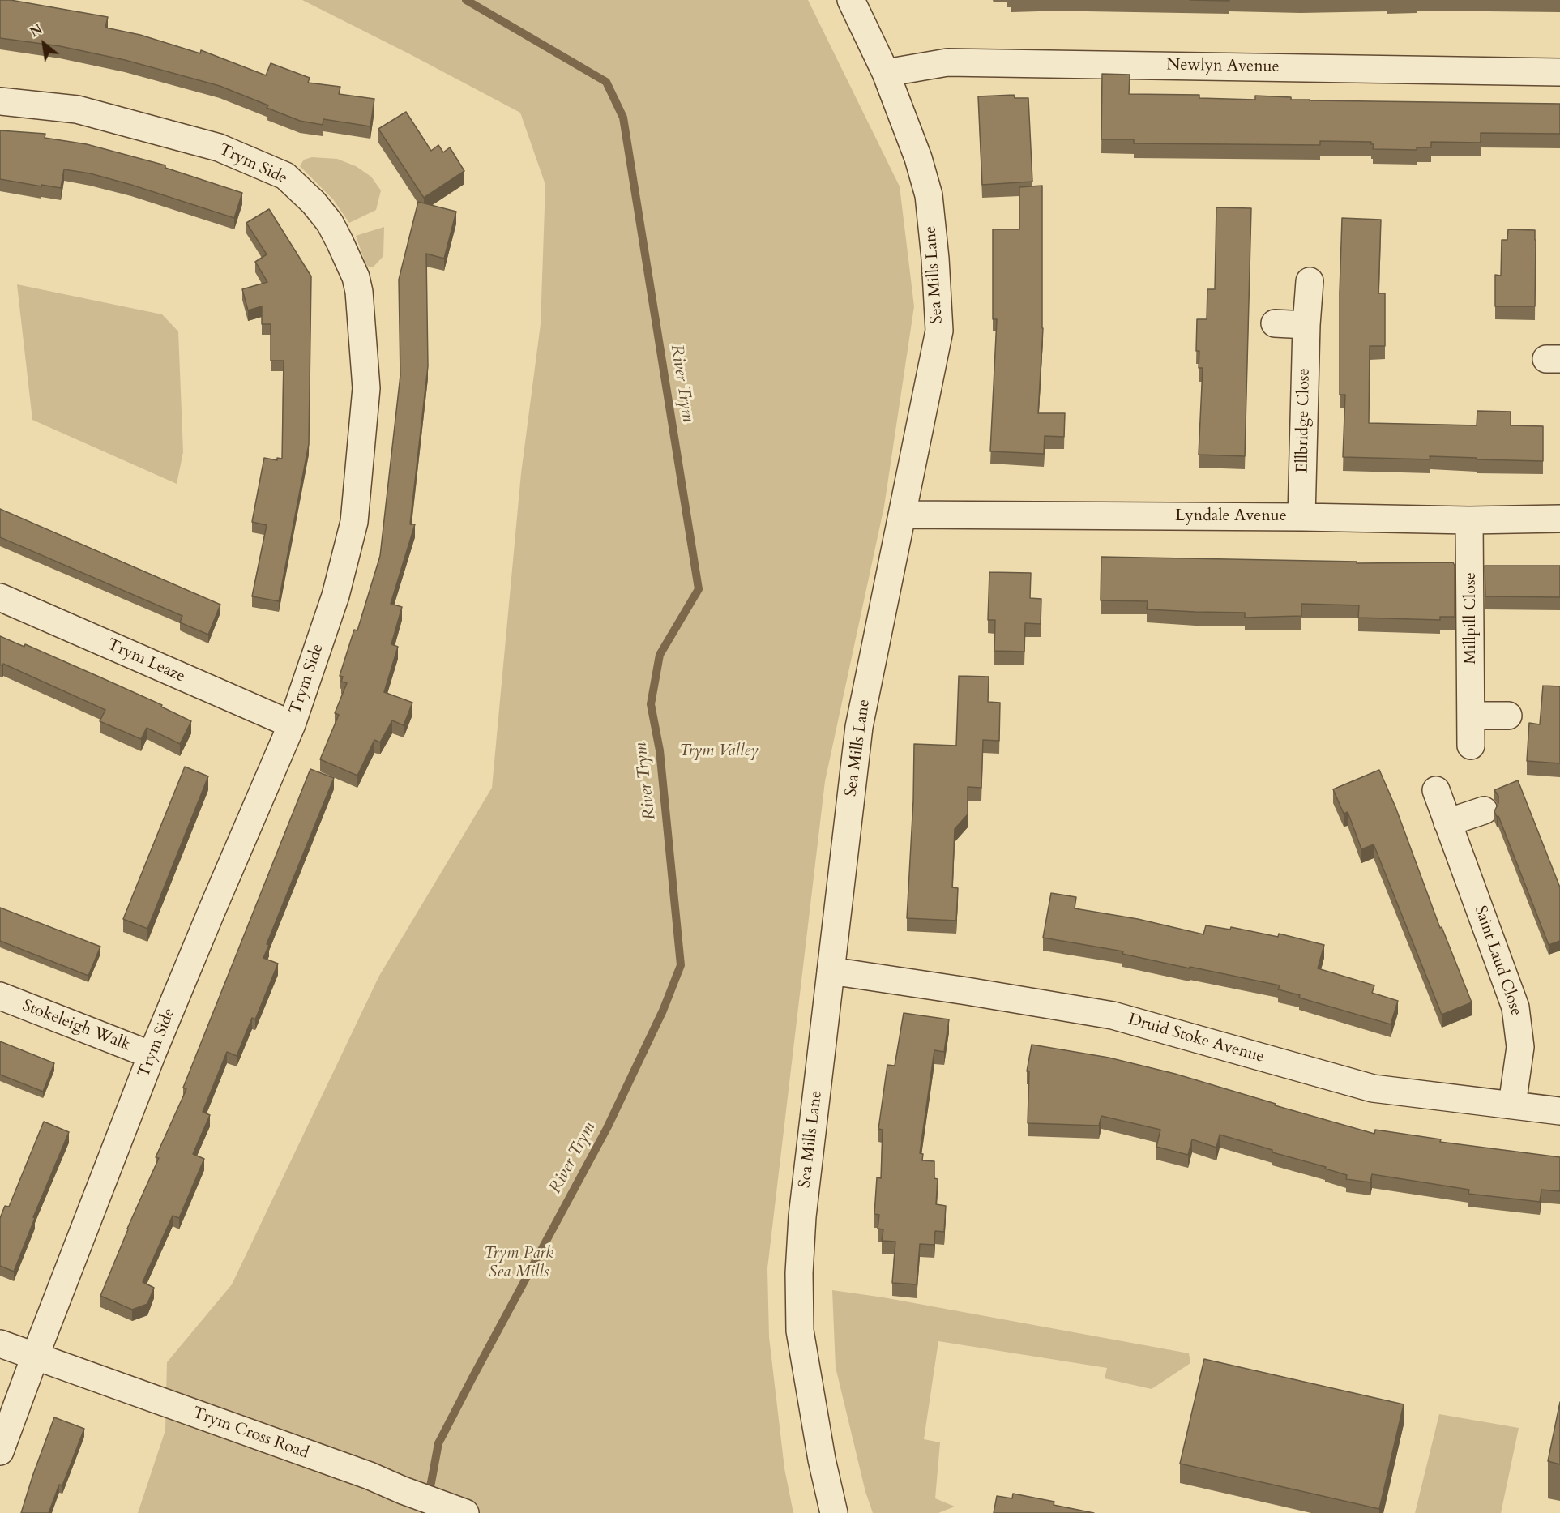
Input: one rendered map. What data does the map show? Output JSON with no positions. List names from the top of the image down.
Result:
{
  "streets": {
    "street": [
      "Newlyn Avenue",
      "Trym Side",
      "Sea Mills Lane",
      "Ellbridge Close",
      "Lyndale Avenue",
      "Millpill Close",
      "Trym Leaze",
      "Saint Laud Close",
      "Stokeleigh Walk",
      "Druid Stoke Avenue",
      "Trym Cross Road"
    ]
  },
  "crossings": [
    ["Newlyn Avenue", "Sea Mills Lane"],
    ["Trym Side", "Trym Leaze"],
    ["Trym Side", "Stokeleigh Walk"],
    ["Trym Side", "Trym Cross Road"],
    ["Sea Mills Lane", "Lyndale Avenue"],
    ["Sea Mills Lane", "Druid Stoke Avenue"],
    ["Ellbridge Close", "Lyndale Avenue"],
    ["Lyndale Avenue", "Millpill Close"],
    ["Saint Laud Close", "Druid Stoke Avenue"]
  ],
  "water": ["River Trym"],
  "parks": ["Trym Valley", "Trym Park Sea Mills"],
  "north": "top left"
}
